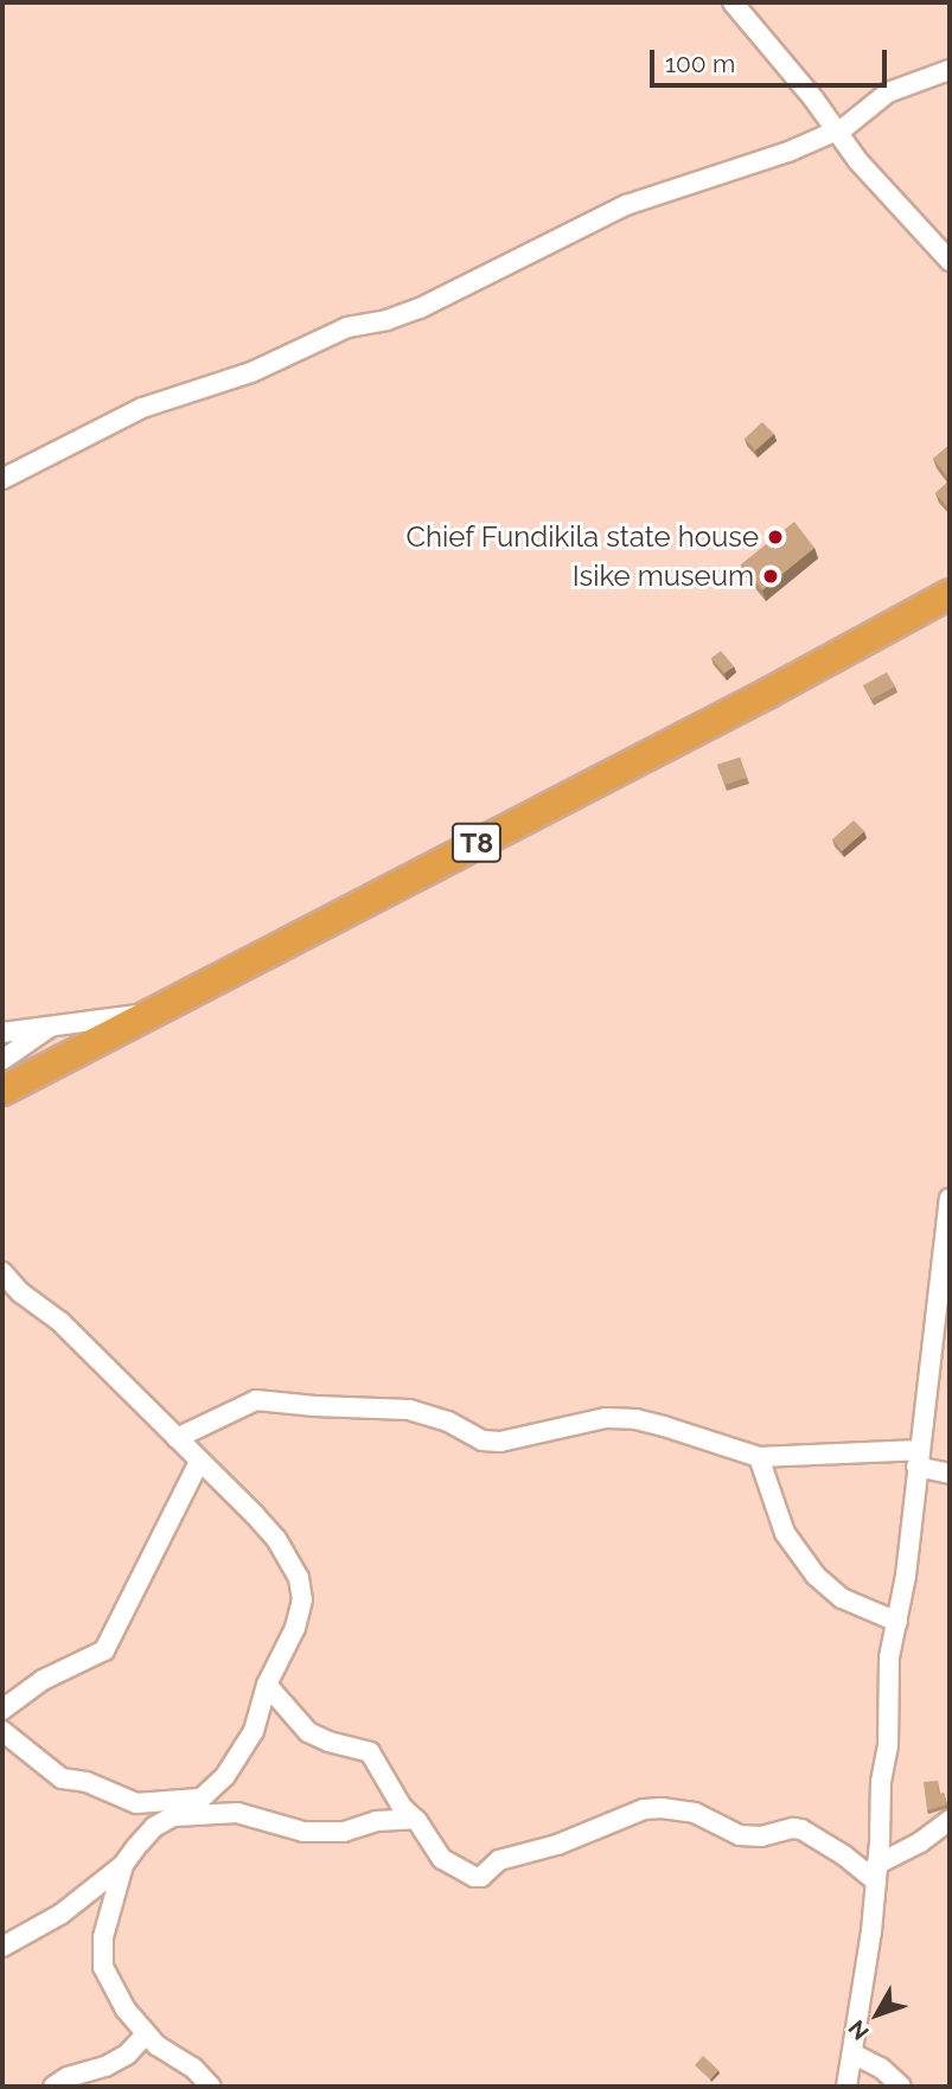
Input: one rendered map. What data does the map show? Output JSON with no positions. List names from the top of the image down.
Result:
{
  "streets": {
    "highway": ["T8"]
  },
  "places": ["Chief Fundikila state house", "Isike museum"],
  "scale_bar": "100 m",
  "north": "bottom left"
}
